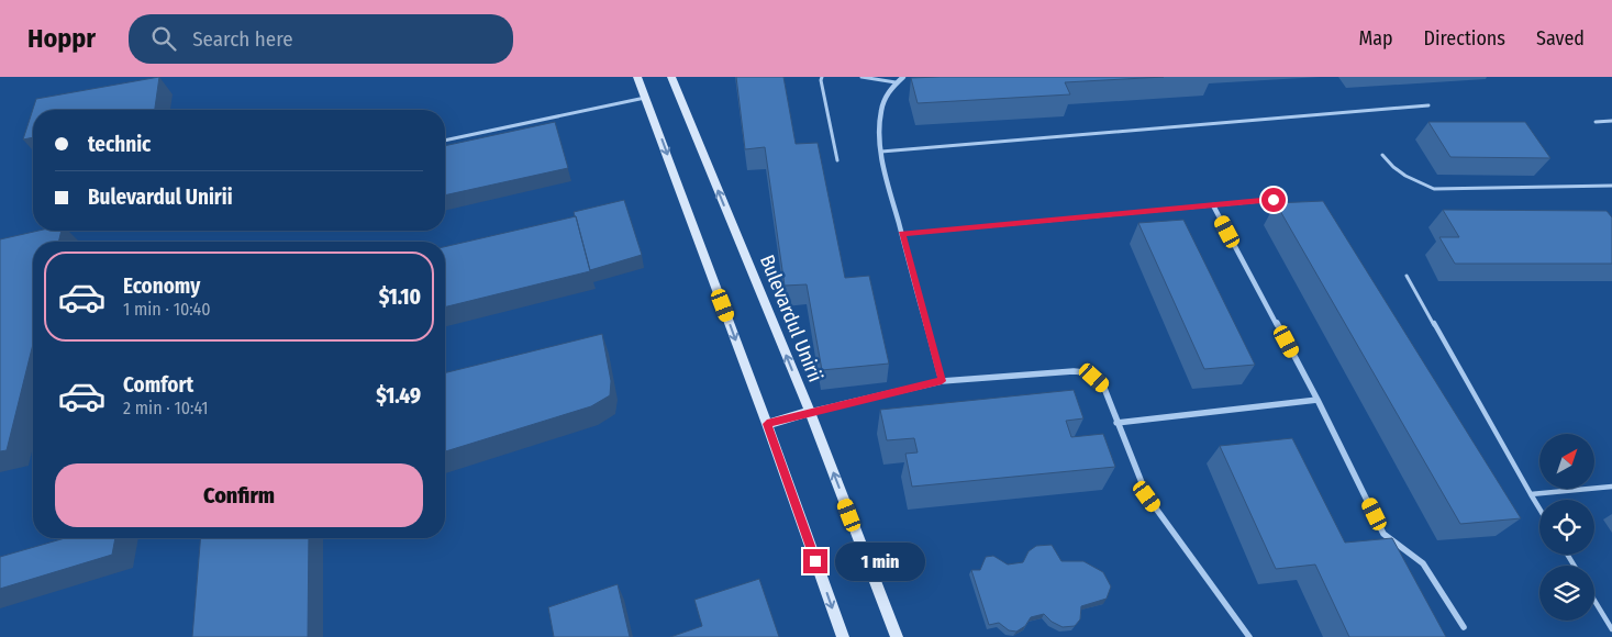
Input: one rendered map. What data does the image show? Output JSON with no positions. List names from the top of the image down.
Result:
{
  "streets": {
    "main road": ["Bulevardul Unirii"]
  },
  "north": "top right",
  "page": {
    "header": "Hoppr",
    "search": "Search here",
    "nav": ["Map", "Directions", "Saved"],
    "banner": ["technic", "Bulevardul Unirii"],
    "list": [
      {
        "name": "Economy",
        "note": "1 min · 10:40",
        "value": "$1.10"
      },
      {
        "name": "Comfort",
        "note": "2 min · 10:41",
        "value": "$1.49"
      }
    ],
    "buttons": "Confirm",
    "bubble": "1 min"
  }
}
